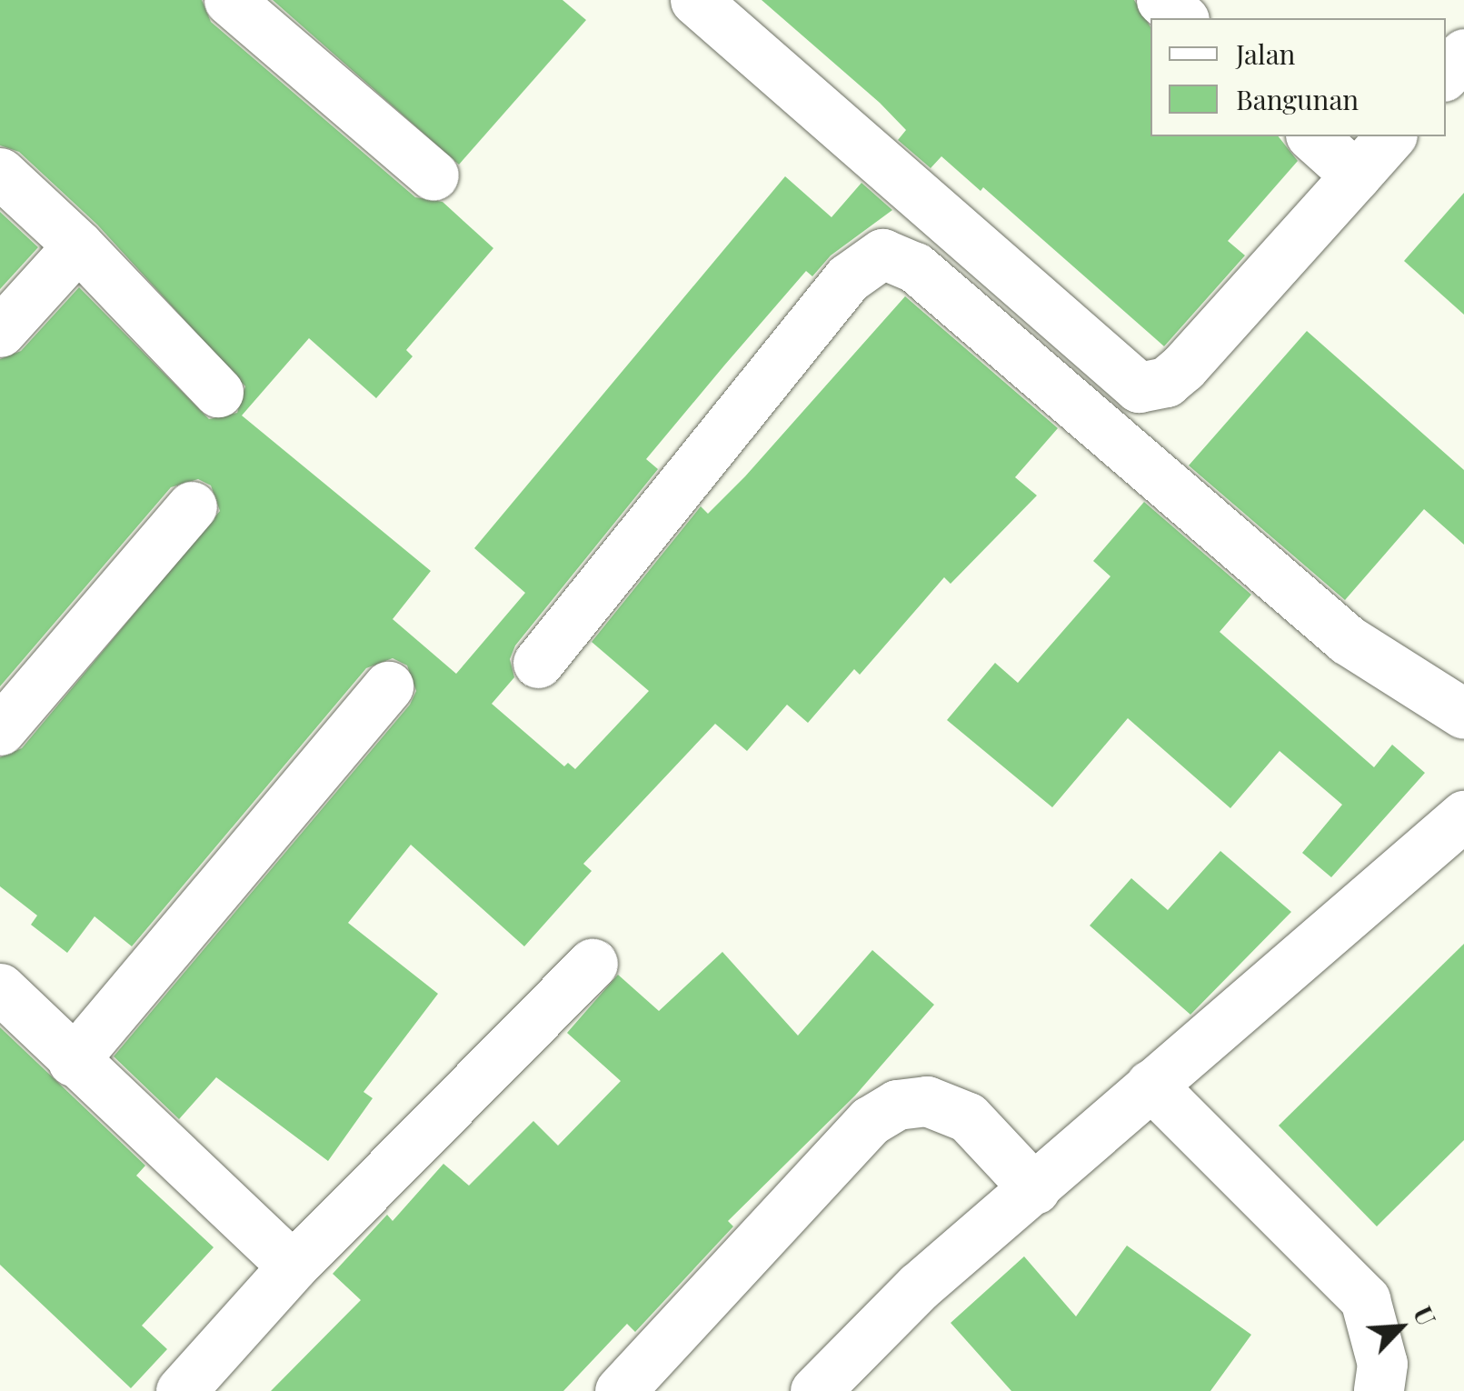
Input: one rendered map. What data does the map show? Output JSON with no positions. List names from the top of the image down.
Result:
{
  "legend": ["Jalan", "Bangunan"],
  "north": "top right"
}
